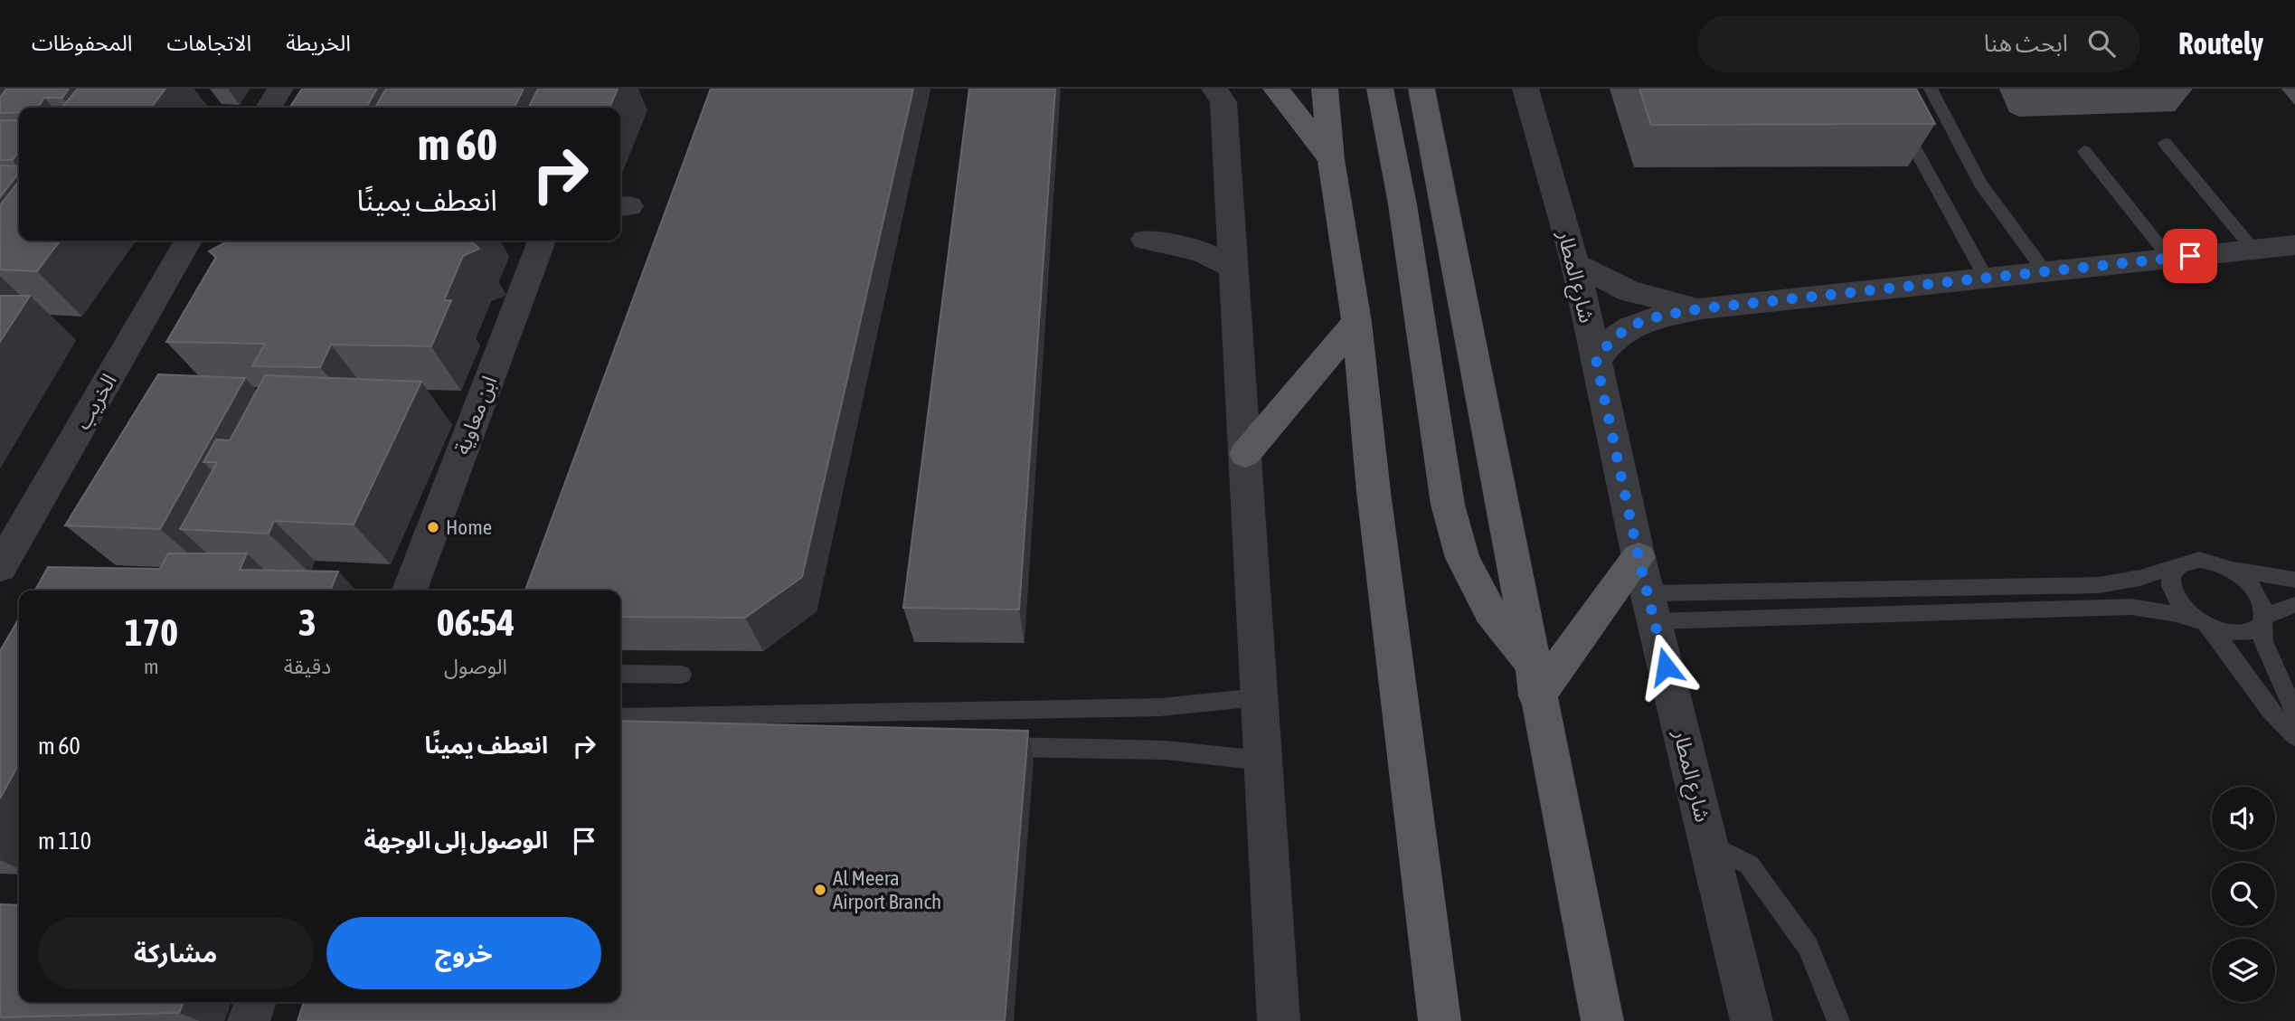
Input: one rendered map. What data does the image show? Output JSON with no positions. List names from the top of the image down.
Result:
{
  "streets": {
    "street": ["شارع المطار", "الخريب", "ابن معاوية"]
  },
  "places": ["Home", "Al Meera Airport Branch"],
  "page": {
    "header": "Routely",
    "search": "ابحث هنا",
    "nav": ["الخريطة", "الاتجاهات", "المحفوظات"],
    "turn": ["60 m", "انعطف يمينًا"],
    "eta": [
      "06:54",
      "الوصول",
      "3",
      "دقيقة",
      "170",
      "m"
    ],
    "list": [
      {
        "name": "انعطف يمينًا",
        "value": "60 m"
      },
      {
        "name": "الوصول إلى الوجهة",
        "value": "110 m"
      }
    ],
    "buttons": ["خروج", "مشاركة"]
  }
}
